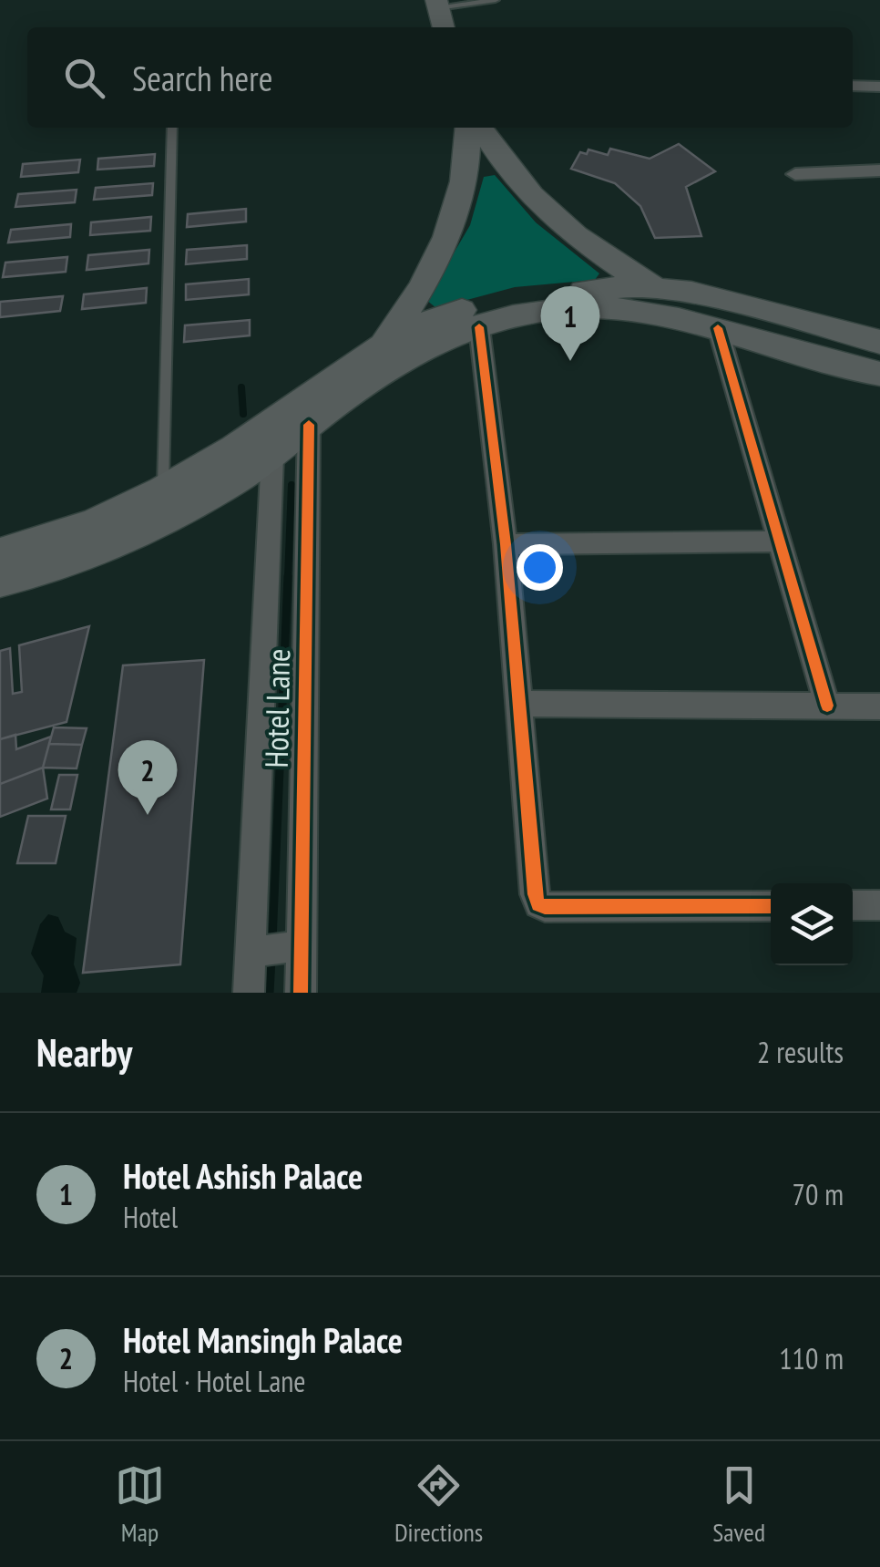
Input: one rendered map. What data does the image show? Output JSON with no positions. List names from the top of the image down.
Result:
{
  "streets": {
    "street": ["Hotel Lane"]
  },
  "page": {
    "search": "Search here",
    "pins": ["1", "2"],
    "heading": ["Nearby", "2 results"],
    "list": [
      {
        "mark": "1",
        "name": "Hotel Ashish Palace",
        "note": "Hotel",
        "value": "70 m"
      },
      {
        "mark": "2",
        "name": "Hotel Mansingh Palace",
        "note": "Hotel · Hotel Lane",
        "value": "110 m"
      }
    ],
    "nav": ["Map", "Directions", "Saved"]
  }
}
